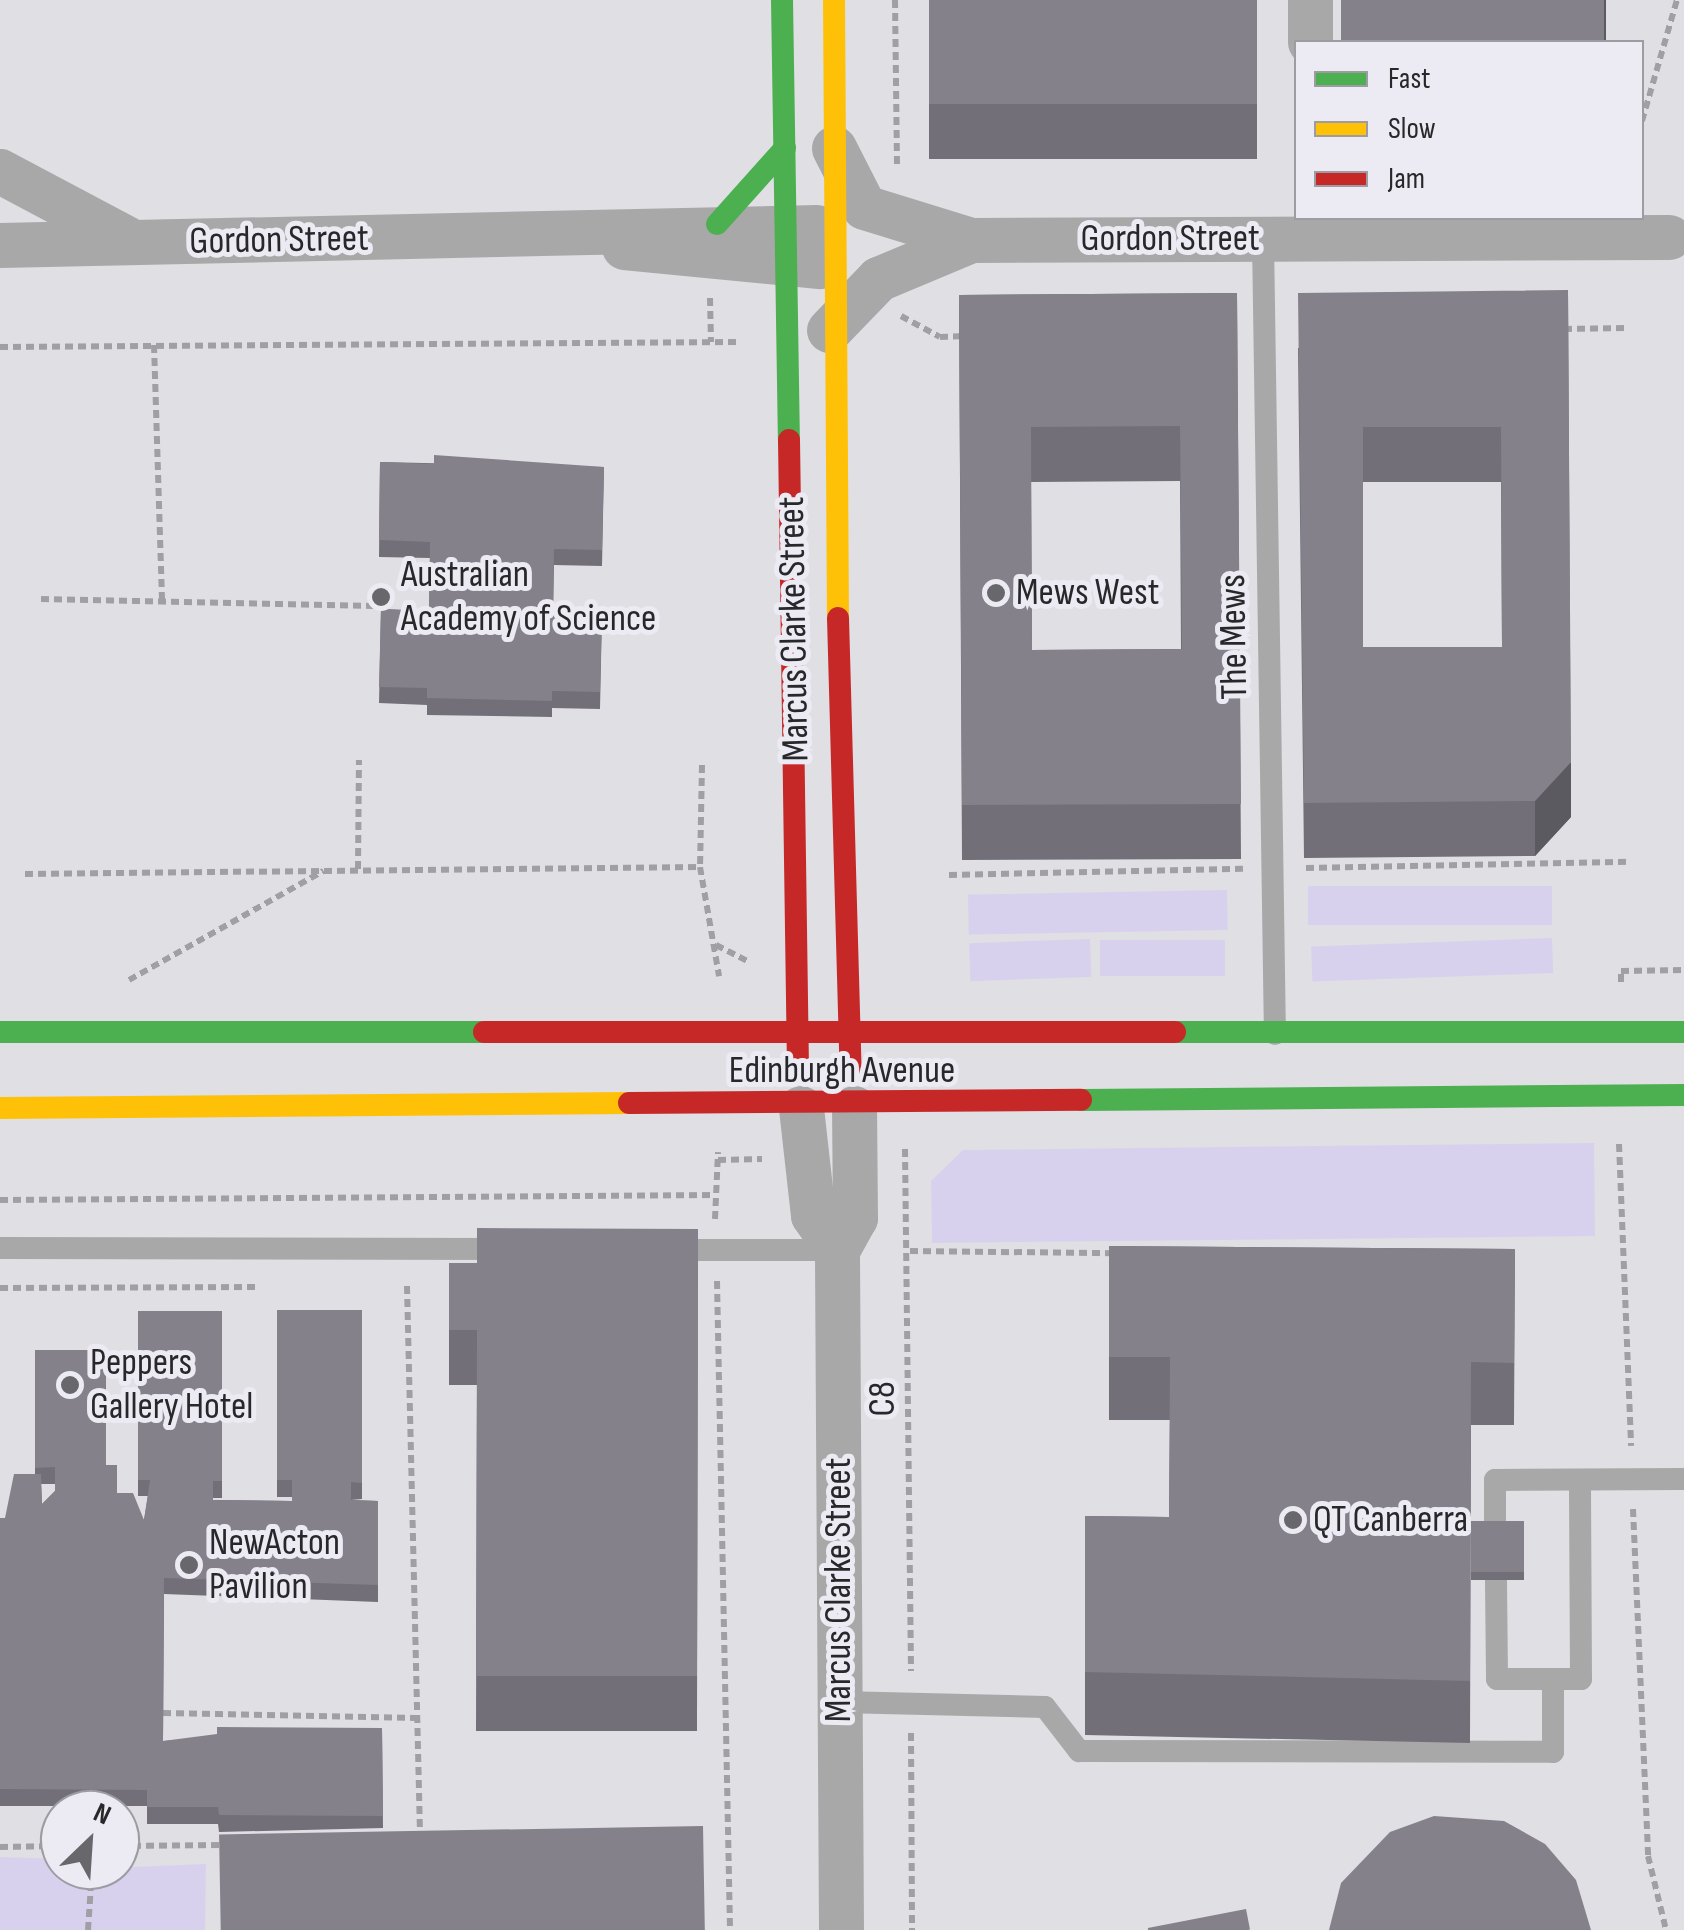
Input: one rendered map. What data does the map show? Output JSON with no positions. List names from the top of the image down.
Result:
{
  "streets": {
    "main road": ["Marcus Clarke Street", "Edinburgh Avenue"],
    "street": ["Gordon Street"],
    "lane": ["The Mews"],
    "path": ["C8"]
  },
  "crossings": [
    ["Gordon Street", "Marcus Clarke Street"],
    ["Gordon Street", "The Mews"],
    ["Marcus Clarke Street", "Edinburgh Avenue"],
    ["The Mews", "Edinburgh Avenue"],
    ["Edinburgh Avenue", "C8"]
  ],
  "places": [
    "Mews West",
    "Australian Academy of Science",
    "Peppers Gallery Hotel",
    "QT Canberra",
    "NewActon Pavilion"
  ],
  "legend": ["Fast", "Slow", "Jam"],
  "north": "top right"
}
